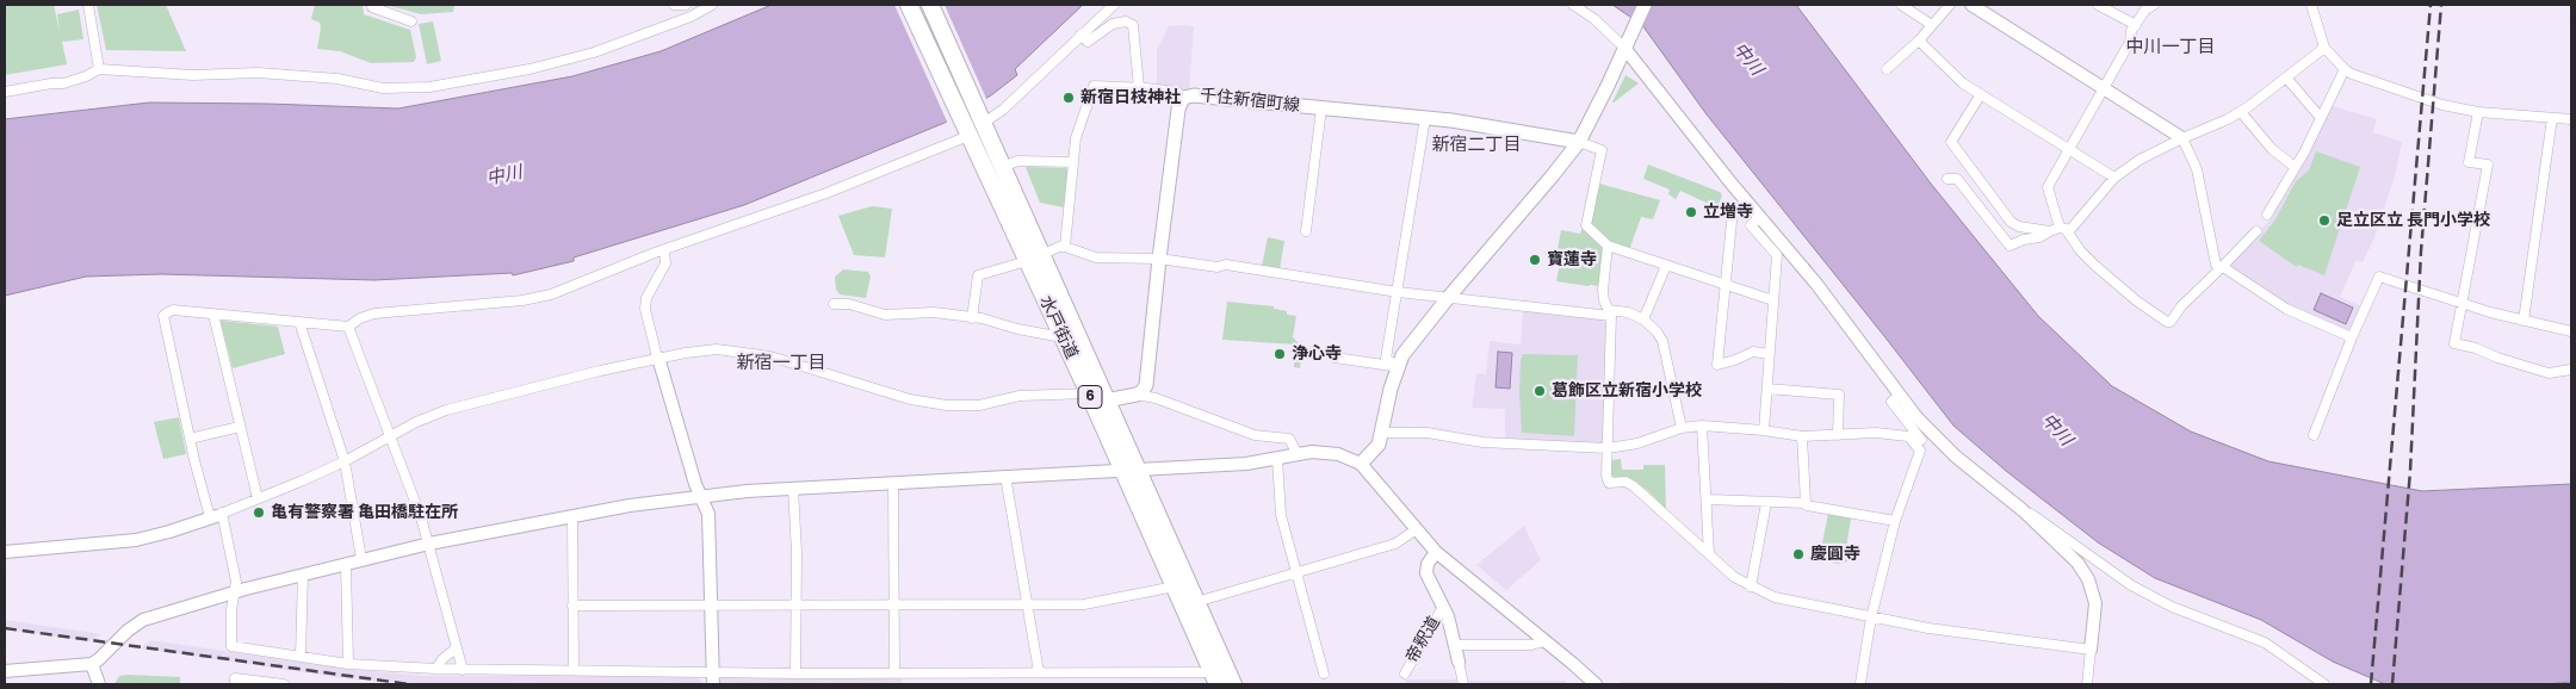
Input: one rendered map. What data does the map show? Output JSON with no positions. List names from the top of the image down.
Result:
{
  "streets": {
    "highway": ["水戸街道", "6"],
    "main road": ["千住新宿町線"],
    "street": ["帝釈道"]
  },
  "districts": ["中川一丁目", "新宿二丁目", "新宿一丁目"],
  "water": ["中川"],
  "places": [
    "新宿日枝神社",
    "立増寺",
    "足立区立 長門小学校",
    "寶蓮寺",
    "浄心寺",
    "葛飾区立新宿小学校",
    "亀有警察署 亀田橋駐在所",
    "慶圓寺"
  ]
}
